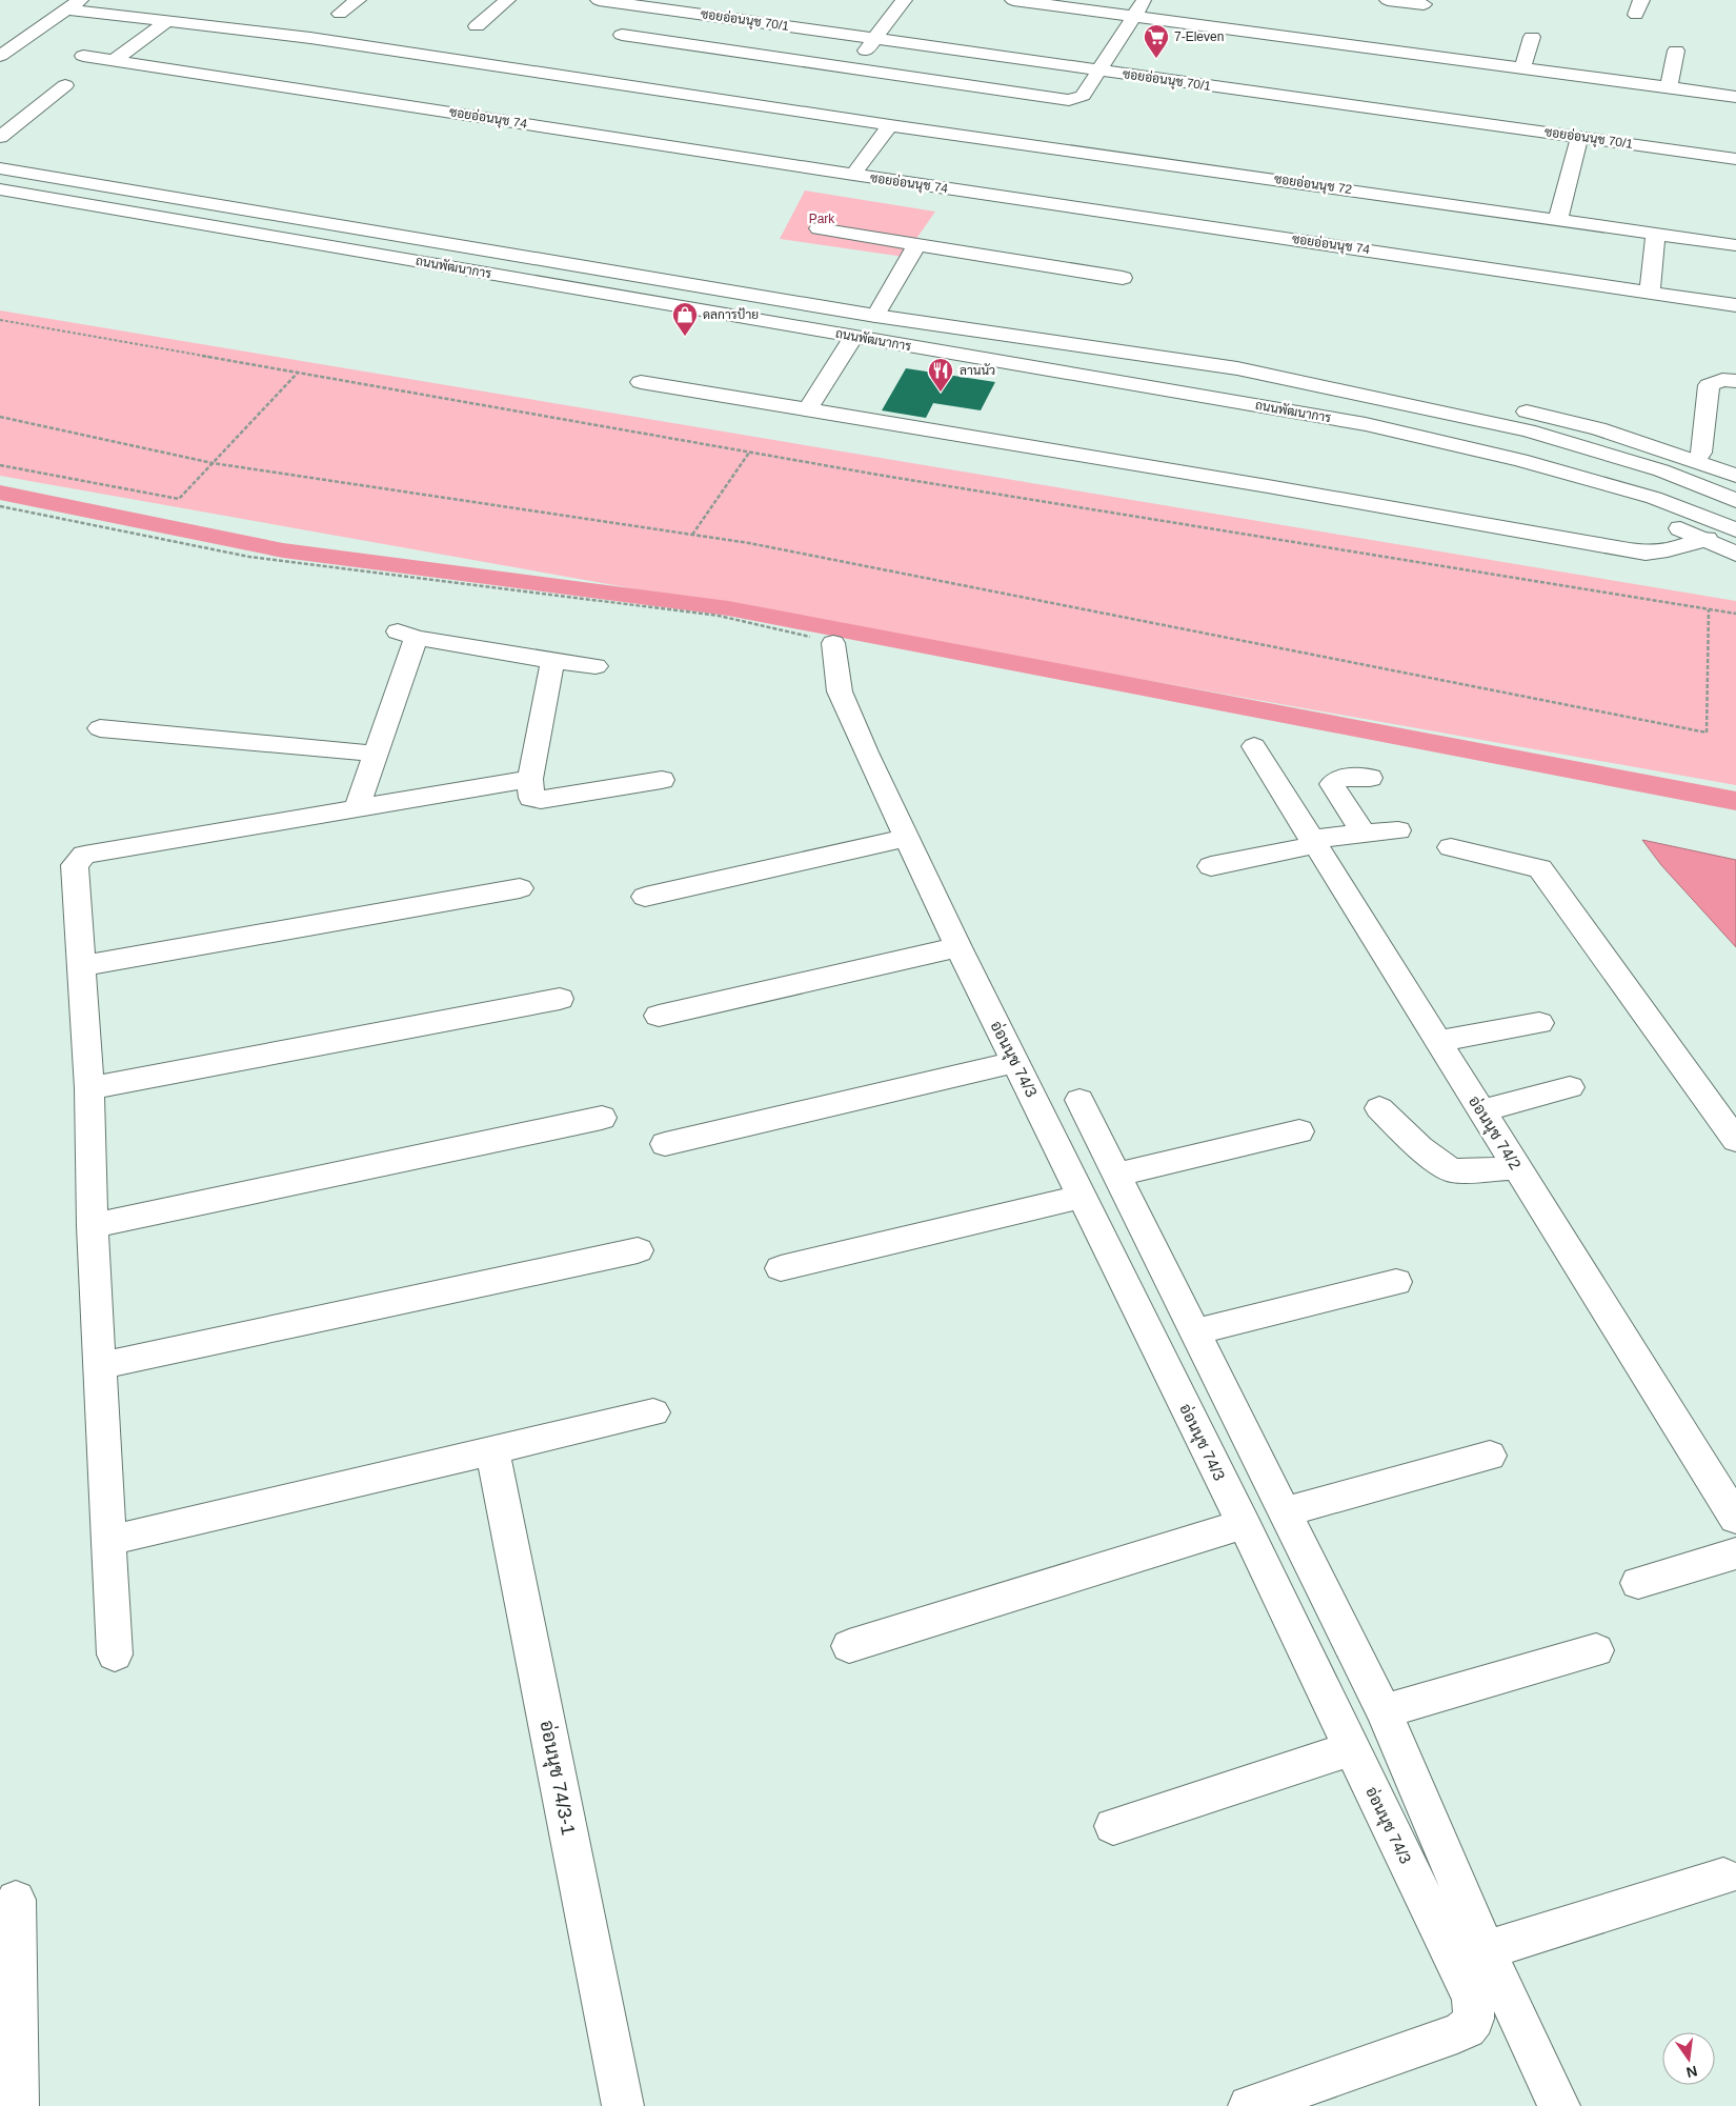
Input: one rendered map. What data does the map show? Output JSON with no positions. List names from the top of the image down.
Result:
{
  "streets": {
    "street": [
      "ซอยอ่อนนุช 70/1",
      "ซอยอ่อนนุช 74",
      "ซอยอ่อนนุช 72",
      "ถนนพัฒนาการ",
      "อ่อนนุช 74/3",
      "อ่อนนุช 74/2",
      "อ่อนนุช 74/3-1"
    ]
  },
  "parks": ["Park"],
  "places": {
    "supermarket": ["7-Eleven"],
    "shop": ["ดลการป้าย"],
    "restaurant": ["ลานนัว"]
  },
  "north": "bottom"
}
